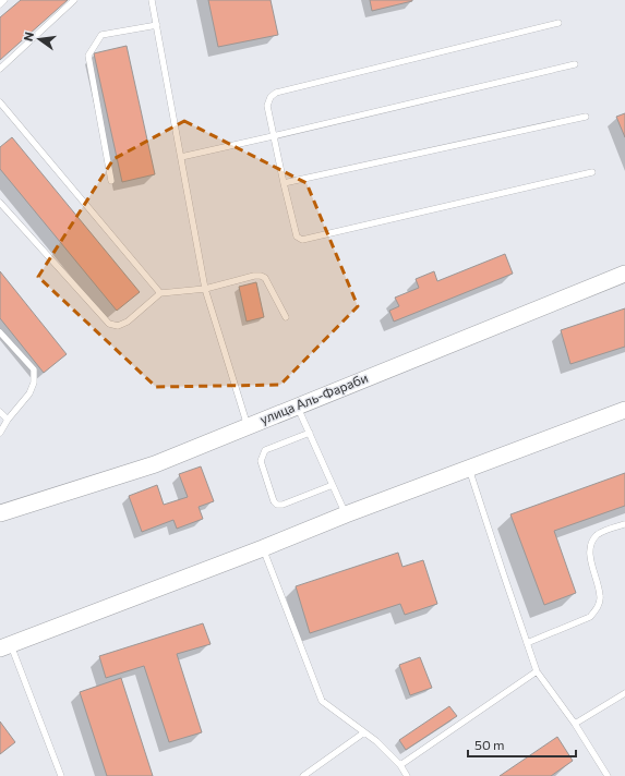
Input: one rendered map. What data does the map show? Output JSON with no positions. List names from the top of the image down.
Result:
{
  "streets": {
    "main road": ["улица Аль-Фараби"]
  },
  "scale_bar": "50 m",
  "north": "left"
}
